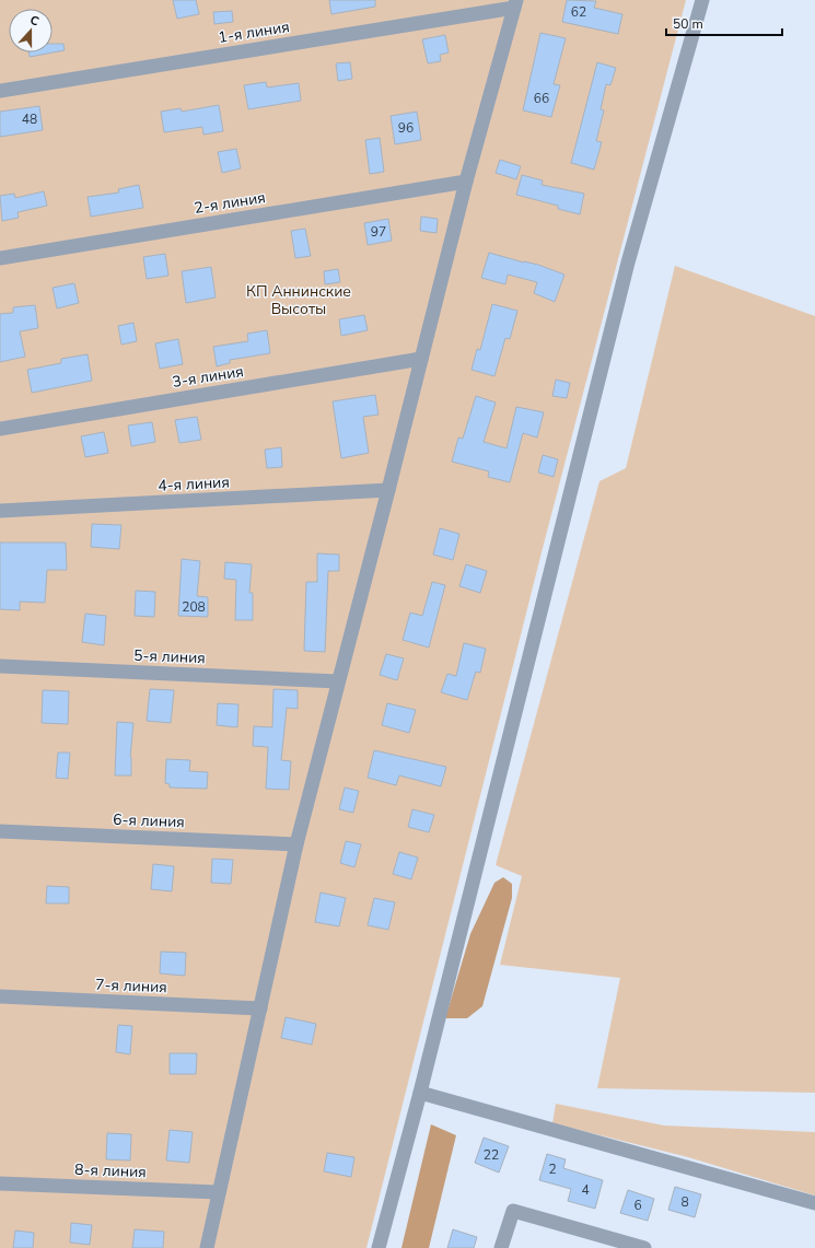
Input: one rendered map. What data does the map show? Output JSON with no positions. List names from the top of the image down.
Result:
{
  "streets": {
    "street": [
      "1-я линия",
      "2-я линия",
      "3-я линия",
      "4-я линия",
      "5-я линия",
      "6-я линия",
      "7-я линия",
      "8-я линия"
    ]
  },
  "parks": ["КП Аннинские Высоты"],
  "house_numbers": [
    "62",
    "66",
    "48",
    "96",
    "97",
    "208",
    "22",
    "2",
    "4",
    "8",
    "6"
  ],
  "scale_bar": "50 m",
  "north": "top"
}
